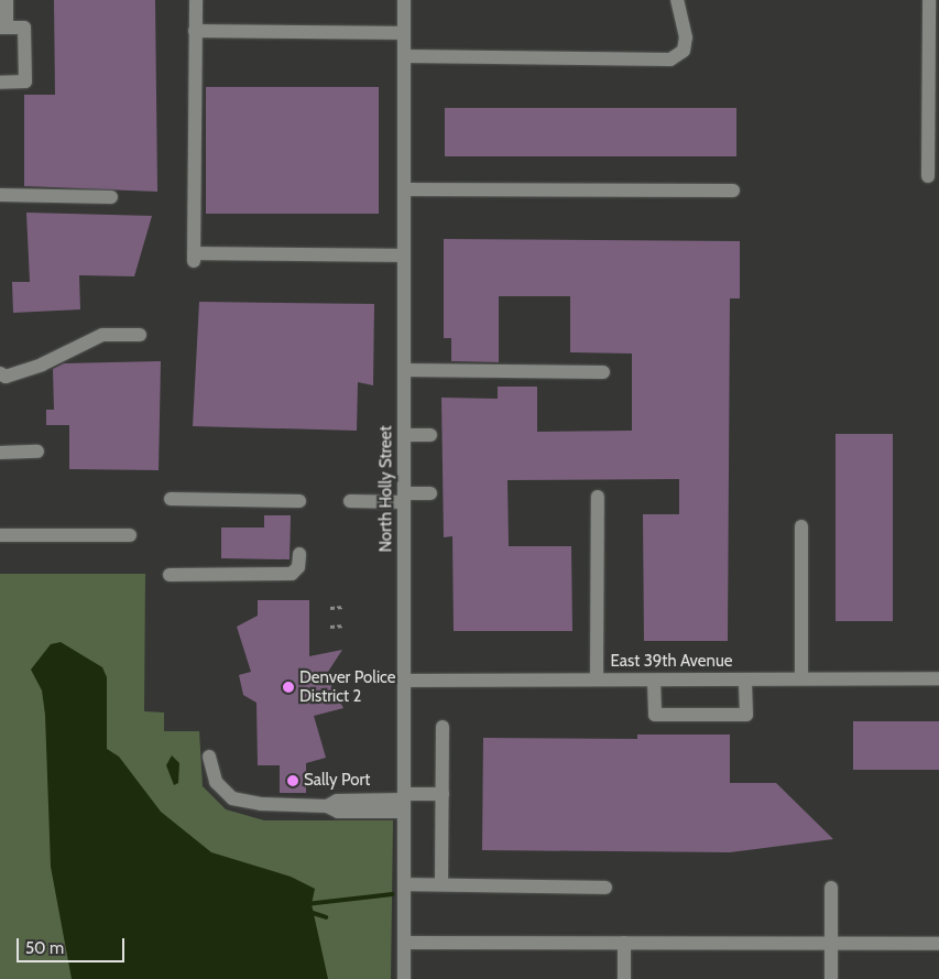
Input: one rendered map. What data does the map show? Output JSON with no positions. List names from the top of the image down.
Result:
{
  "streets": {
    "street": ["North Holly Street", "East 39th Avenue"]
  },
  "crossings": [
    ["North Holly Street", "East 39th Avenue"]
  ],
  "places": ["Denver Police District 2", "Sally Port"],
  "scale_bar": "50 m"
}
